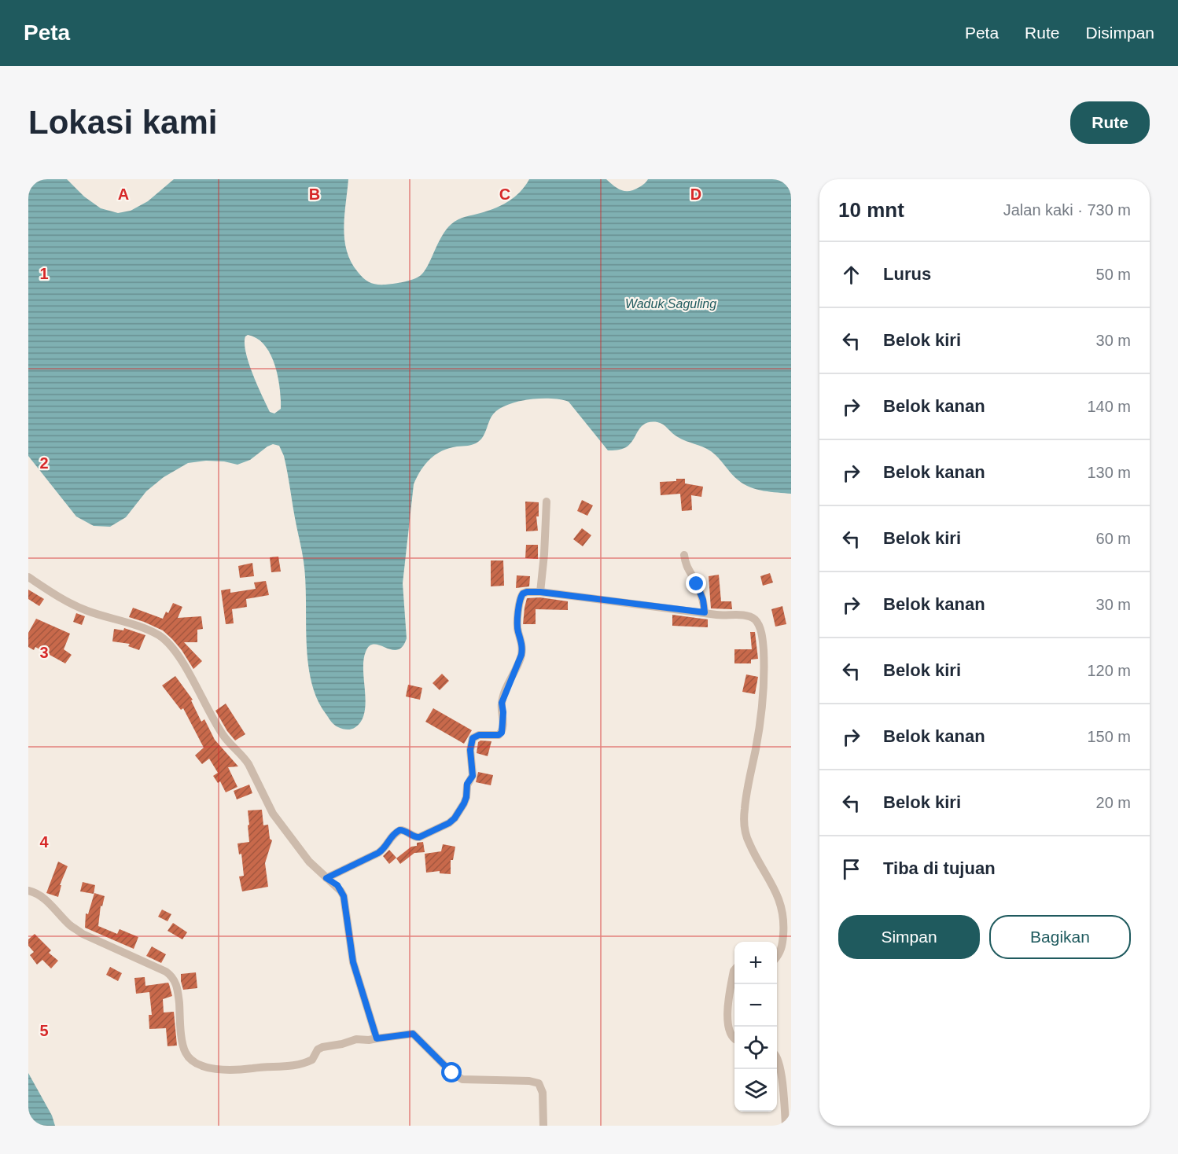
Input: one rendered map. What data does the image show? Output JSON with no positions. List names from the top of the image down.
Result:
{
  "water": ["Waduk Saguling"],
  "page": {
    "header": "Peta",
    "nav": ["Peta", "Rute", "Disimpan"],
    "buttons": [
      "Rute",
      ["Simpan", "Bagikan"]
    ],
    "title": "Lokasi kami",
    "heading": ["10 mnt", "Jalan kaki · 730 m"],
    "list": [
      ["Lurus", "50 m"],
      ["Belok kiri", "30 m"],
      ["Belok kanan", "140 m"],
      ["Belok kanan", "130 m"],
      ["Belok kiri", "60 m"],
      ["Belok kanan", "30 m"],
      ["Belok kiri", "120 m"],
      ["Belok kanan", "150 m"],
      ["Belok kiri", "20 m"],
      "Tiba di tujuan"
    ],
    "map_buttons": ["+", "−"]
  },
  "grid": {
    "columns": [
      "A",
      "B",
      "C",
      "D"
    ],
    "rows": [
      "1",
      "2",
      "3",
      "4",
      "5"
    ]
  }
}
